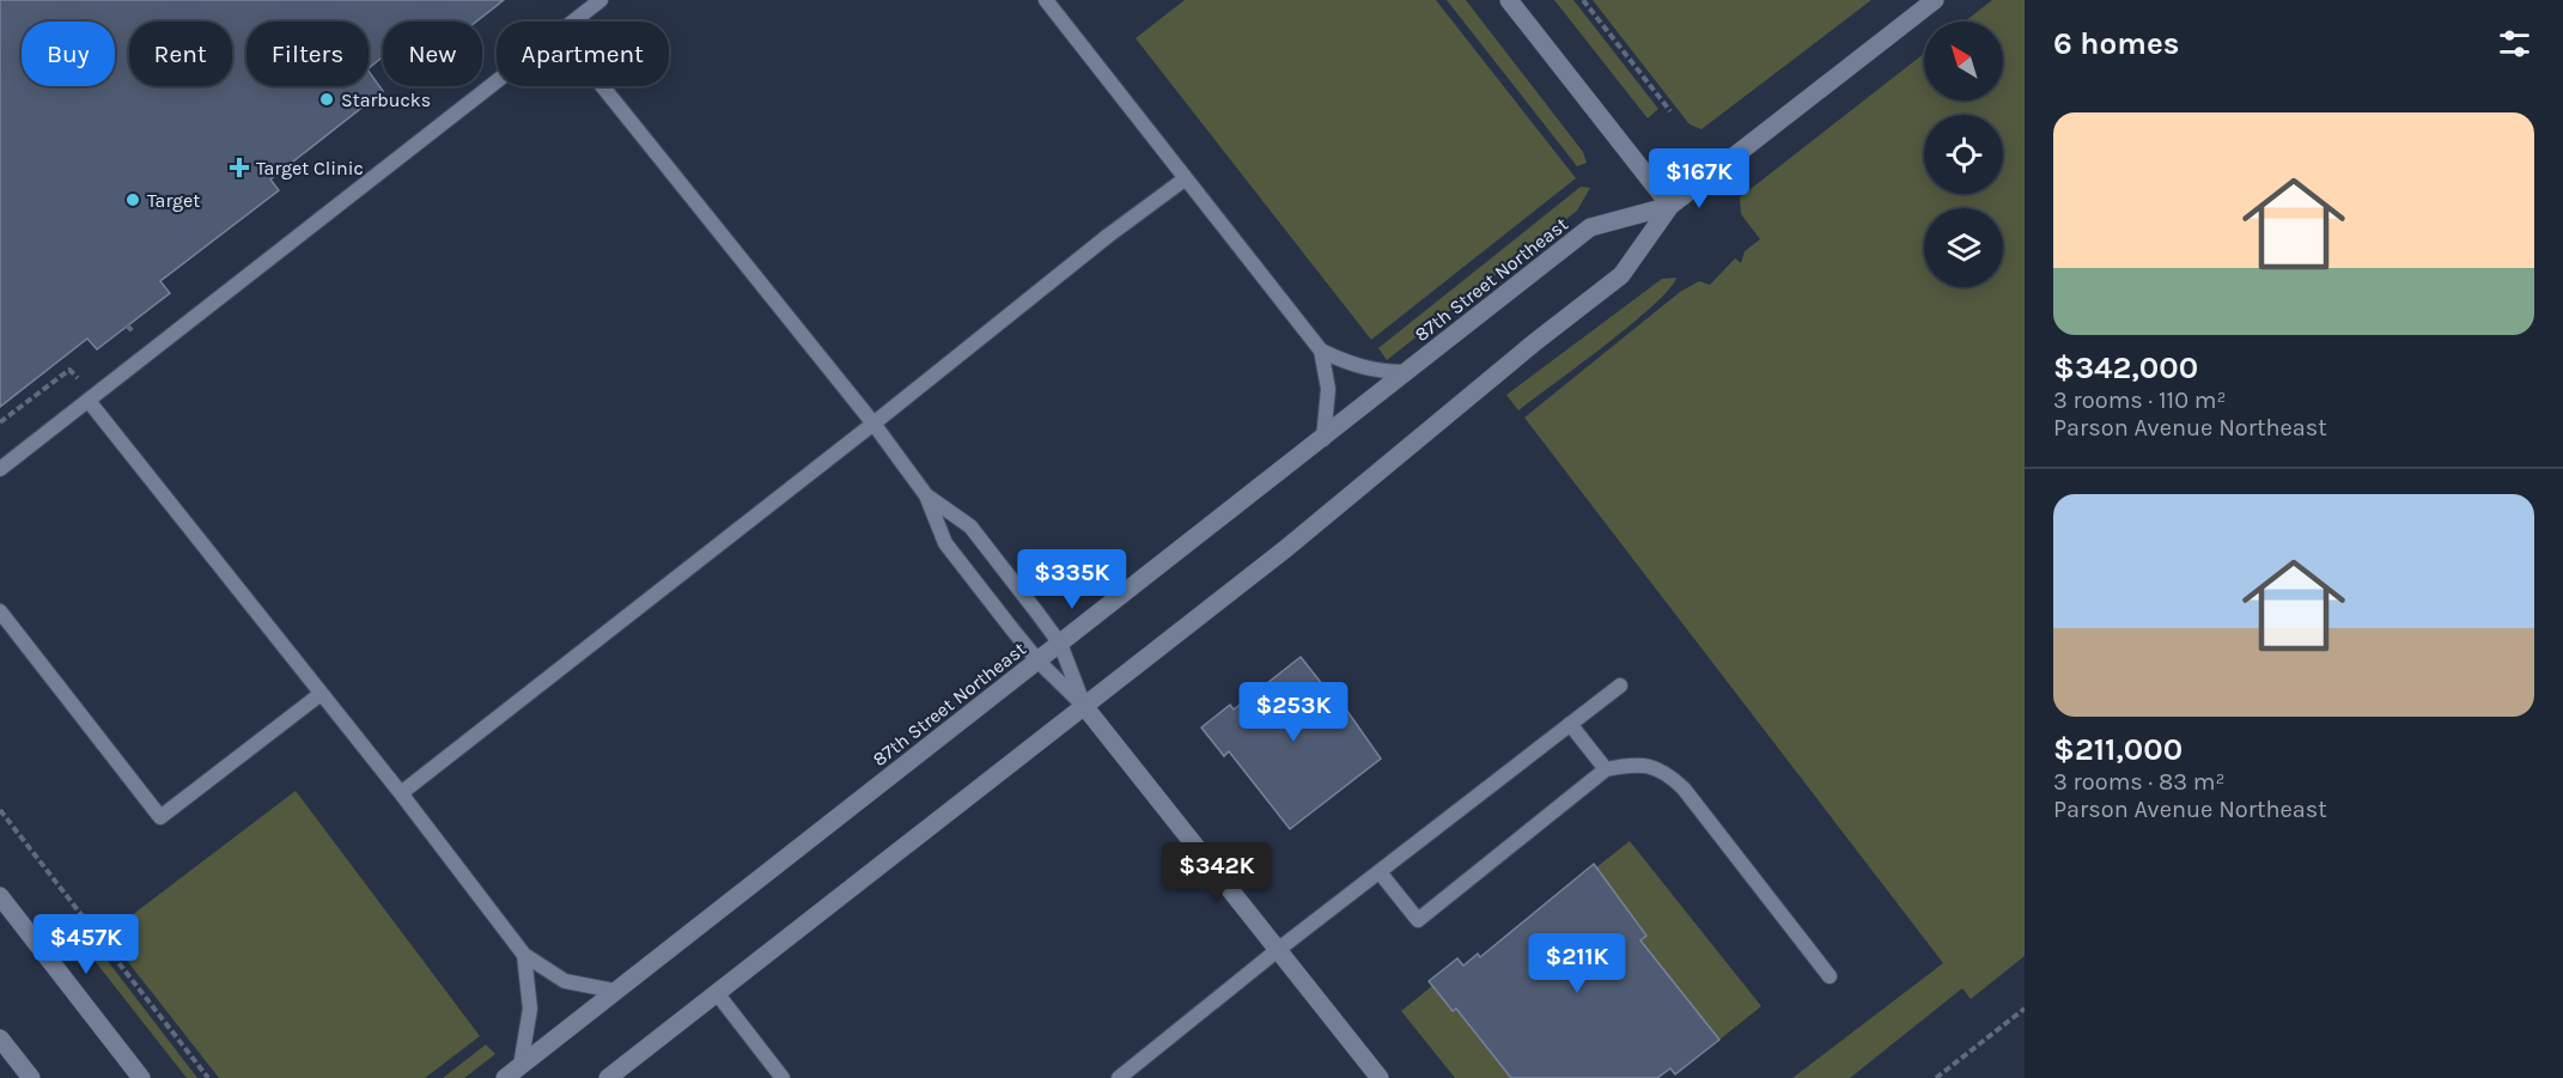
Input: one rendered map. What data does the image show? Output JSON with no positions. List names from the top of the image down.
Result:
{
  "streets": {
    "street": ["87th Street Northeast"]
  },
  "places": {
    "other": ["Starbucks", "Target"],
    "health": ["Target Clinic"]
  },
  "north": "top left",
  "page": {
    "heading": "6 homes",
    "chip": [
      "Buy",
      "Rent",
      "Filters",
      "New",
      "Apartment"
    ],
    "list": [
      {
        "name": "$342,000",
        "note": "3 rooms · 110 m² · Parson Avenue Northeast"
      },
      {
        "name": "$211,000",
        "note": "3 rooms · 83 m² · Parson Avenue Northeast"
      }
    ],
    "price": [
      "$167K",
      "$335K",
      "$253K",
      "$342K",
      "$457K",
      "$211K"
    ]
  }
}
